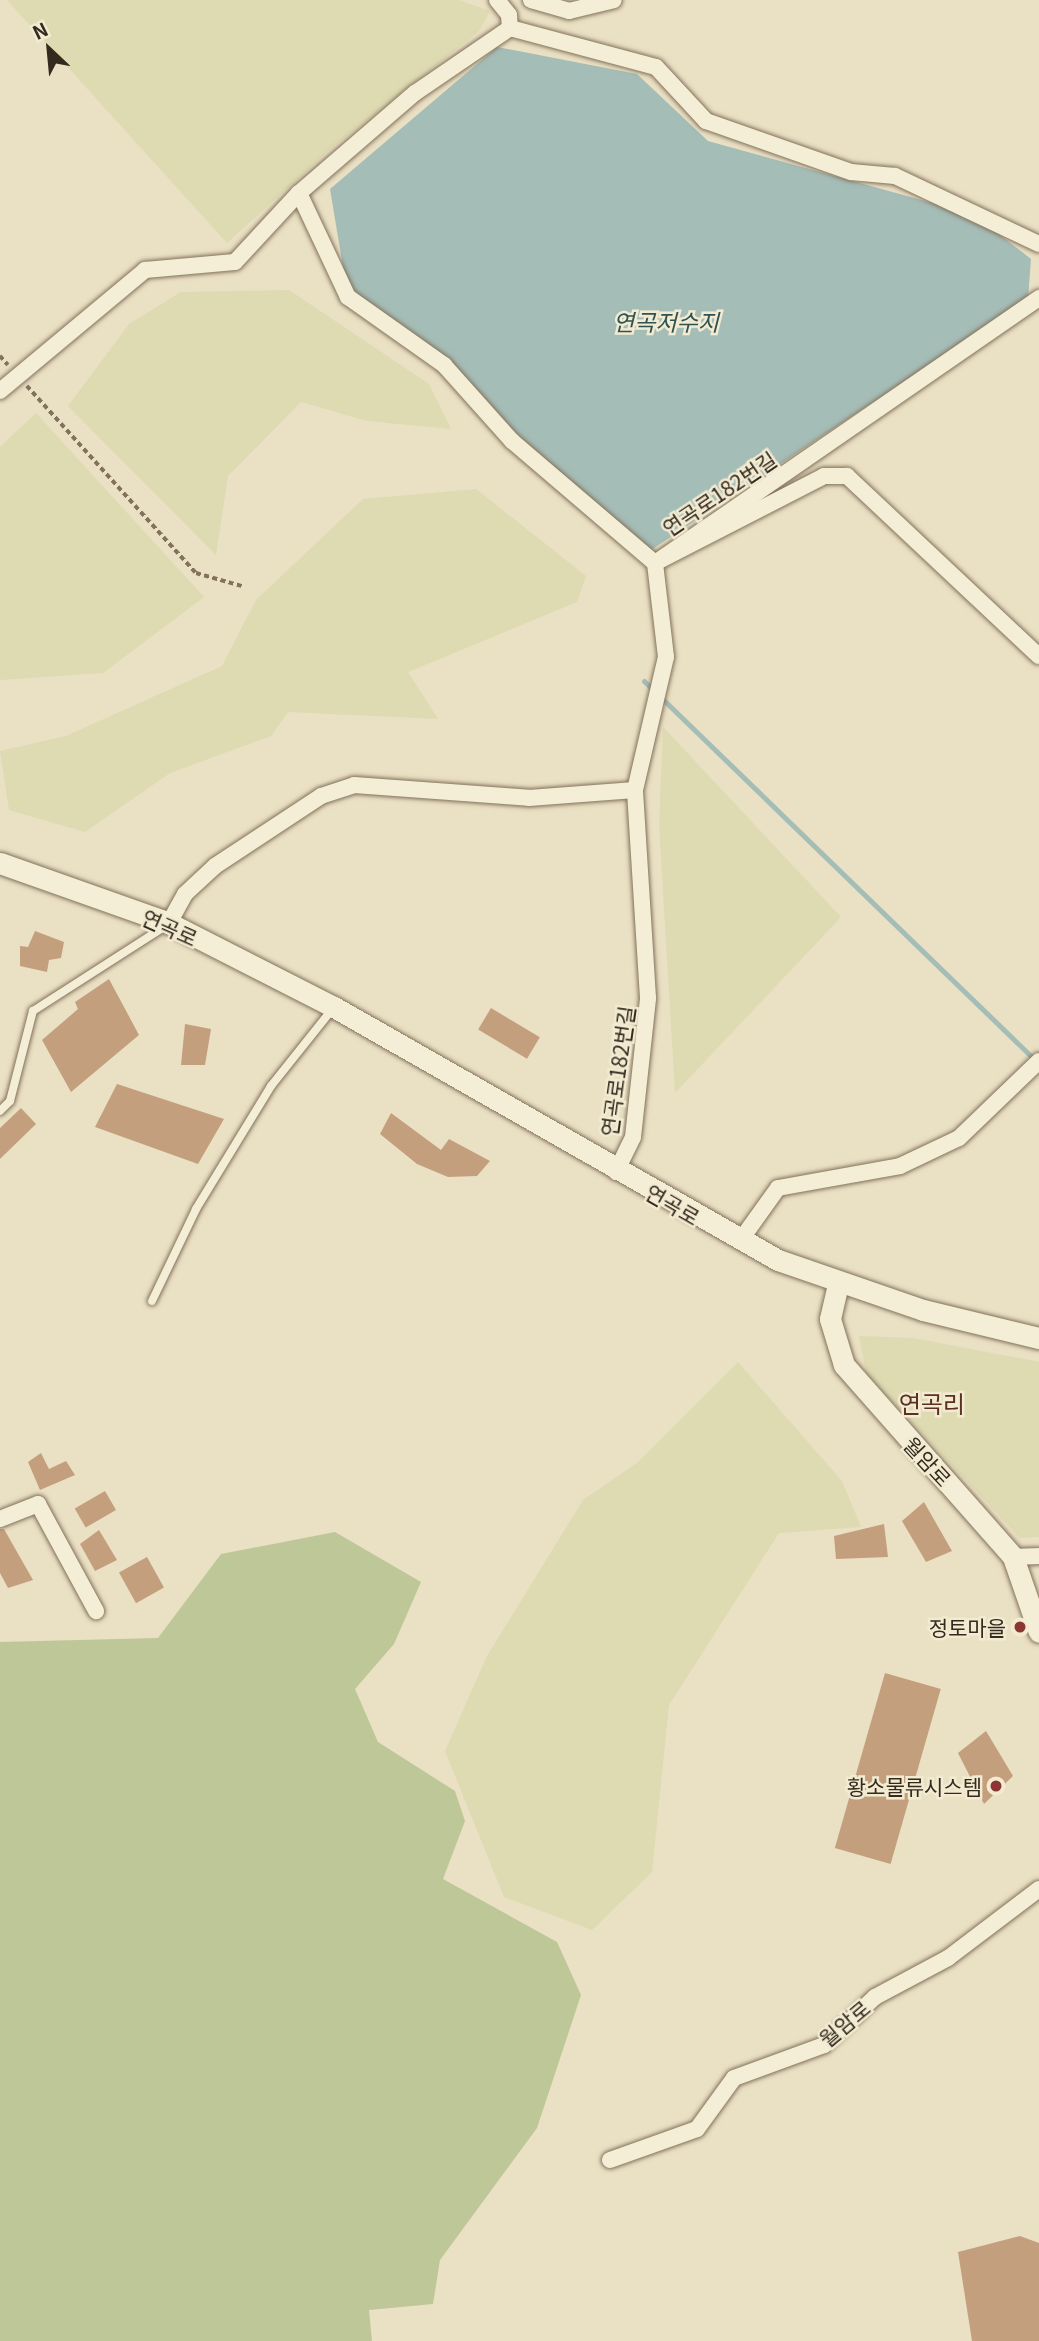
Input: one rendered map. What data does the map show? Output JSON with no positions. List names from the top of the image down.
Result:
{
  "streets": {
    "street": ["연곡로182번길", "연곡로", "월암로"]
  },
  "crossings": [
    ["연곡로182번길", "연곡로"],
    ["연곡로", "월암로"]
  ],
  "districts": ["연곡리"],
  "water": ["연곡저수지"],
  "places": ["정토마을", "황소물류시스템"],
  "north": "top left"
}
